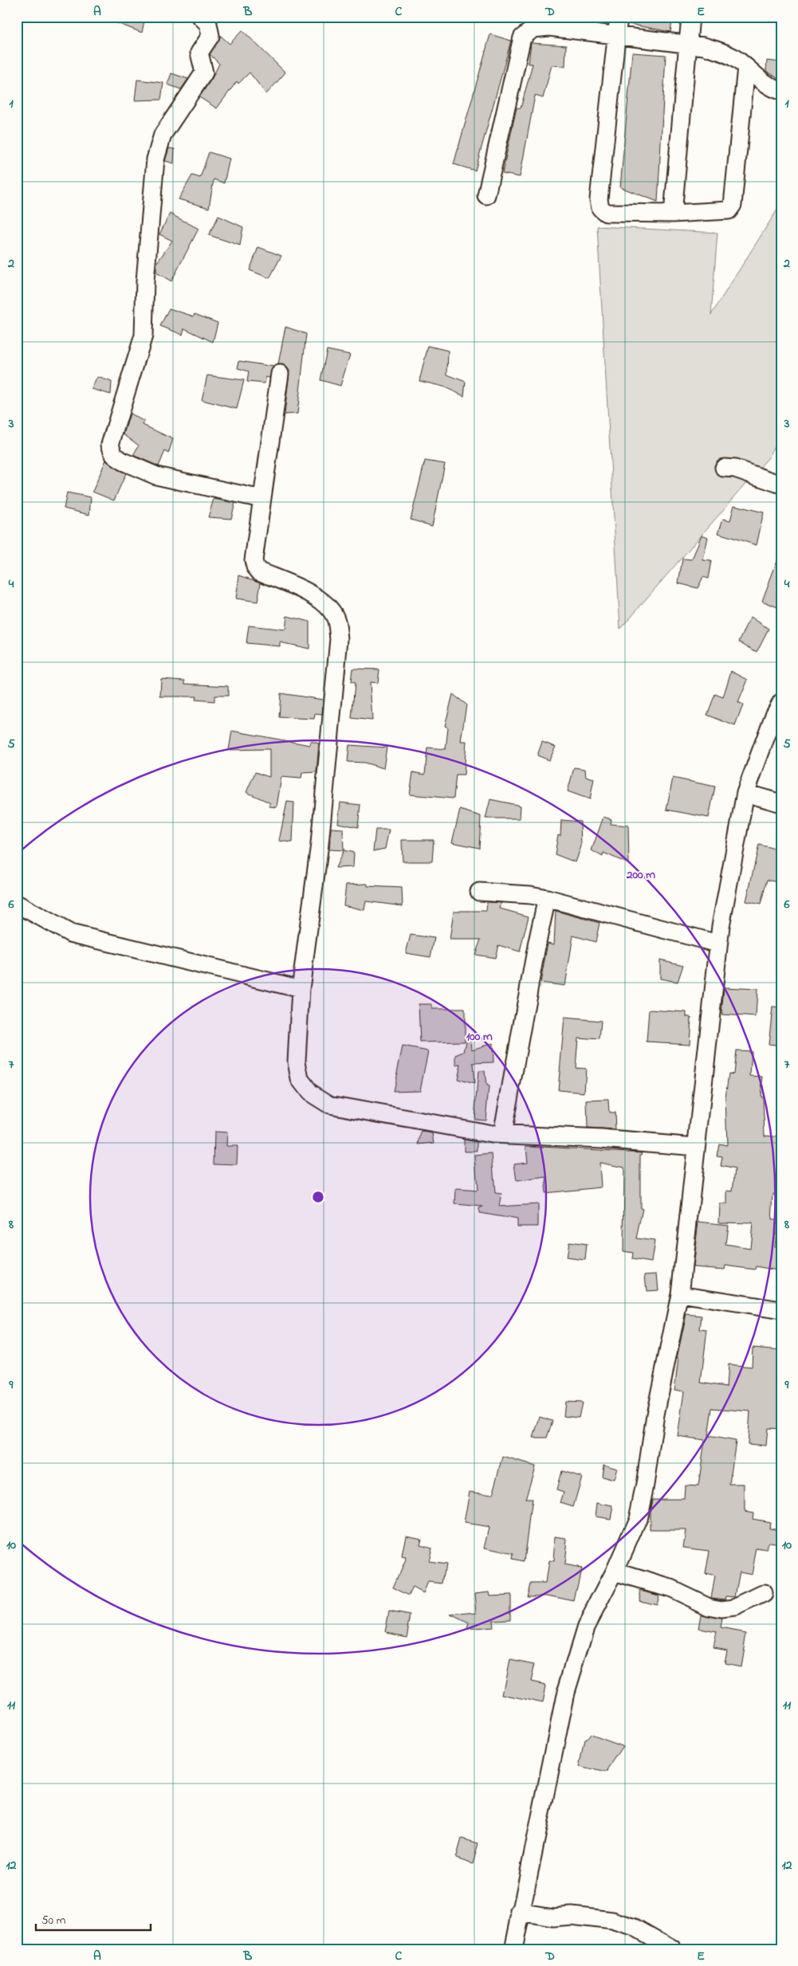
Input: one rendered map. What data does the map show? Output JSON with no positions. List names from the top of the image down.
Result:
{
  "scale_bar": "50 m",
  "grid": {
    "columns": [
      "A",
      "B",
      "C",
      "D",
      "E"
    ],
    "rows": [
      "1",
      "2",
      "3",
      "4",
      "5",
      "6",
      "7",
      "8",
      "9",
      "10",
      "11",
      "12"
    ]
  },
  "rings": ["200 m", "100 m"]
}
